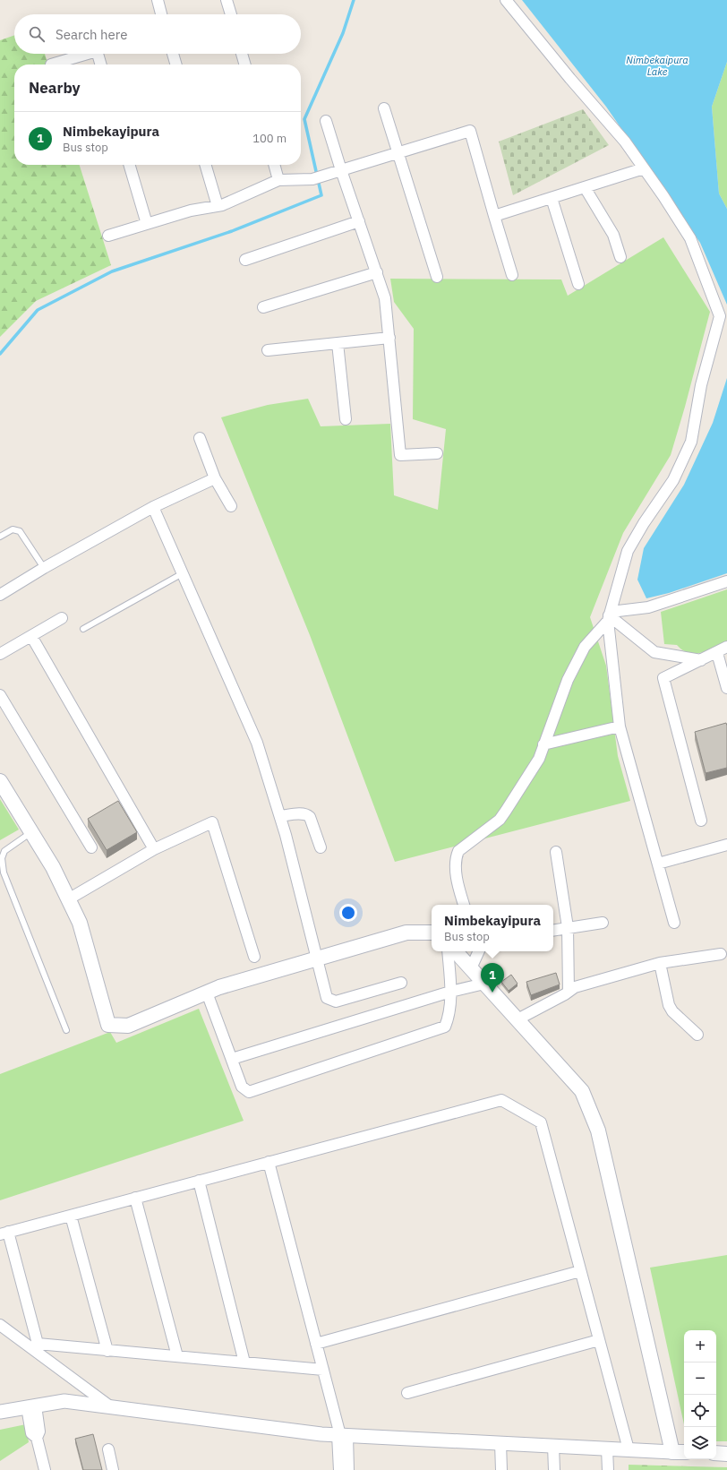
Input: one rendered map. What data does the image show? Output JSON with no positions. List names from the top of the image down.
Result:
{
  "water": ["Nimbekaipura Lake"],
  "page": {
    "search": "Search here",
    "heading": "Nearby",
    "list": [
      {
        "mark": "1",
        "name": "Nimbekayipura",
        "note": "Bus stop",
        "value": "100 m"
      }
    ],
    "popup": ["Nimbekayipura", "Bus stop"],
    "pins": "1",
    "map_buttons": ["+", "−"]
  }
}
